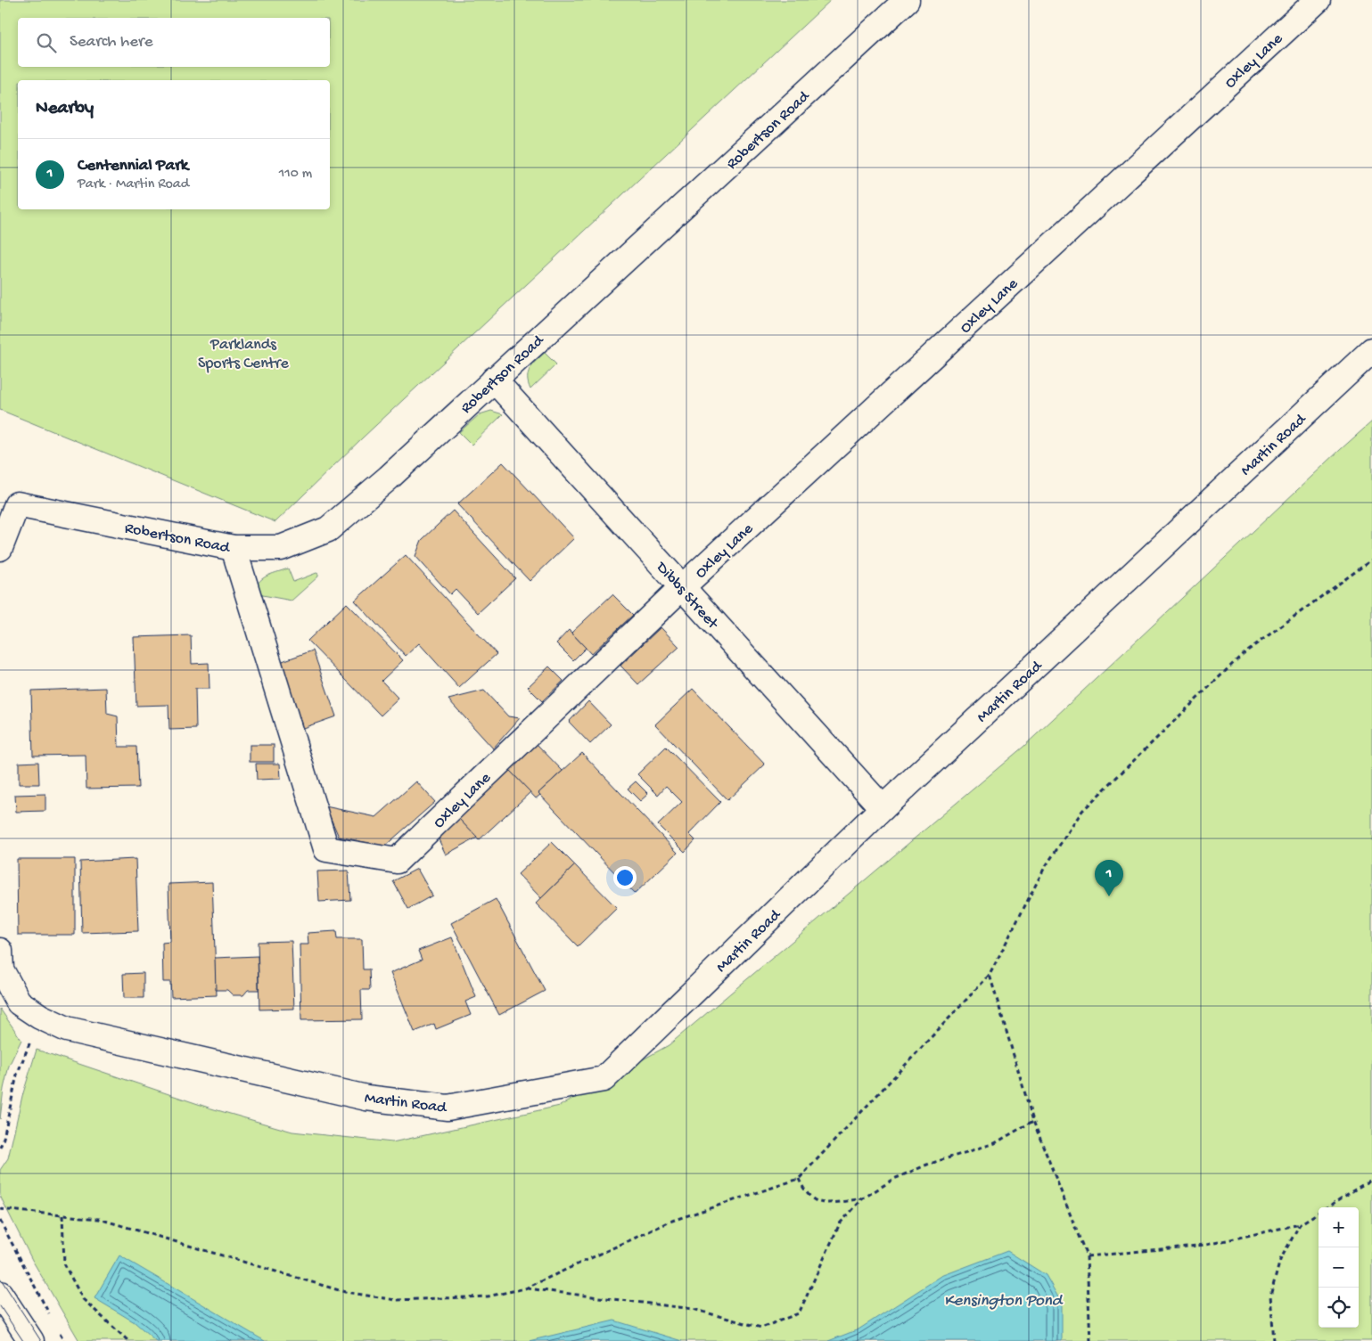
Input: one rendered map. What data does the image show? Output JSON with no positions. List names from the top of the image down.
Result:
{
  "streets": {
    "street": [
      "Oxley Lane",
      "Robertson Road",
      "Martin Road",
      "Dibbs Street"
    ]
  },
  "crossings": [
    ["Oxley Lane", "Robertson Road"],
    ["Oxley Lane", "Dibbs Street"],
    ["Robertson Road", "Dibbs Street"],
    ["Martin Road", "Dibbs Street"]
  ],
  "water": ["Kensington Pond"],
  "parks": ["Parklands Sports Centre"],
  "page": {
    "search": "Search here",
    "heading": "Nearby",
    "list": [
      {
        "mark": "1",
        "name": "Centennial Park",
        "note": "Park · Martin Road",
        "value": "110 m"
      }
    ],
    "pins": "1",
    "map_buttons": ["+", "−"]
  }
}
